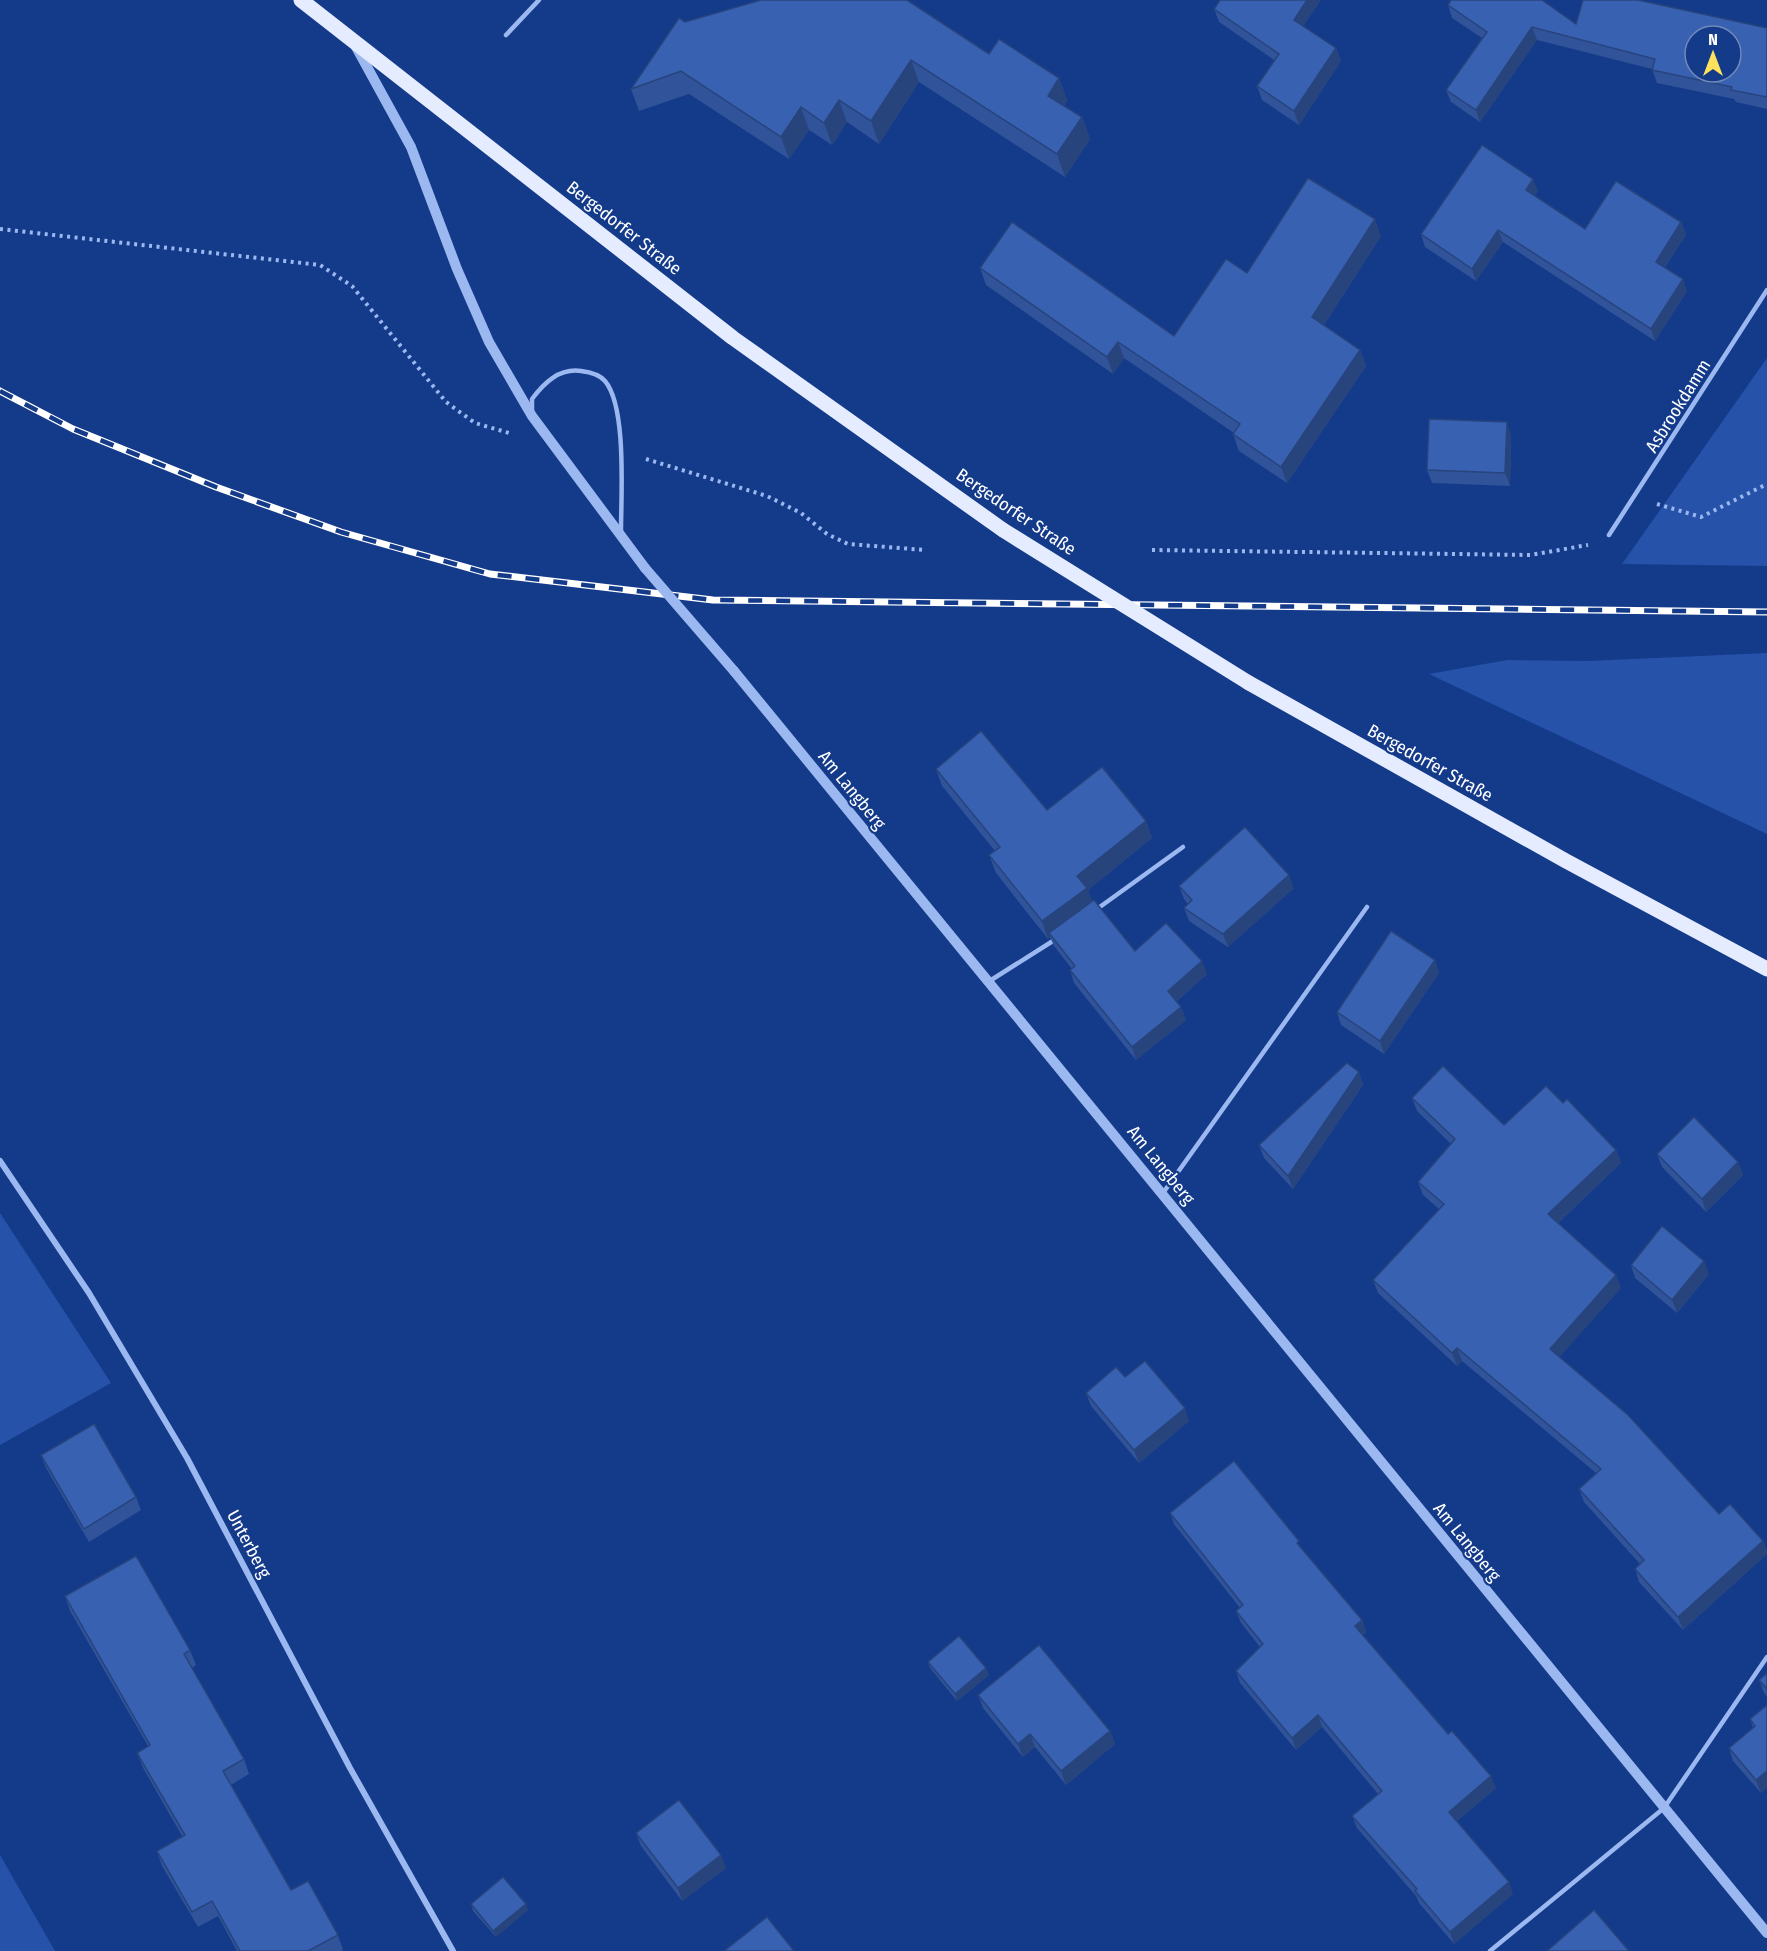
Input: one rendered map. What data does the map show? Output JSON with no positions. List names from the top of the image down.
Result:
{
  "streets": {
    "main road": ["Bergedorfer Straße"],
    "street": ["Am Langberg", "Unterberg"],
    "lane": ["Asbrookdamm"]
  },
  "crossings": [
    ["Bergedorfer Straße", "Am Langberg"]
  ],
  "north": "top"
}
